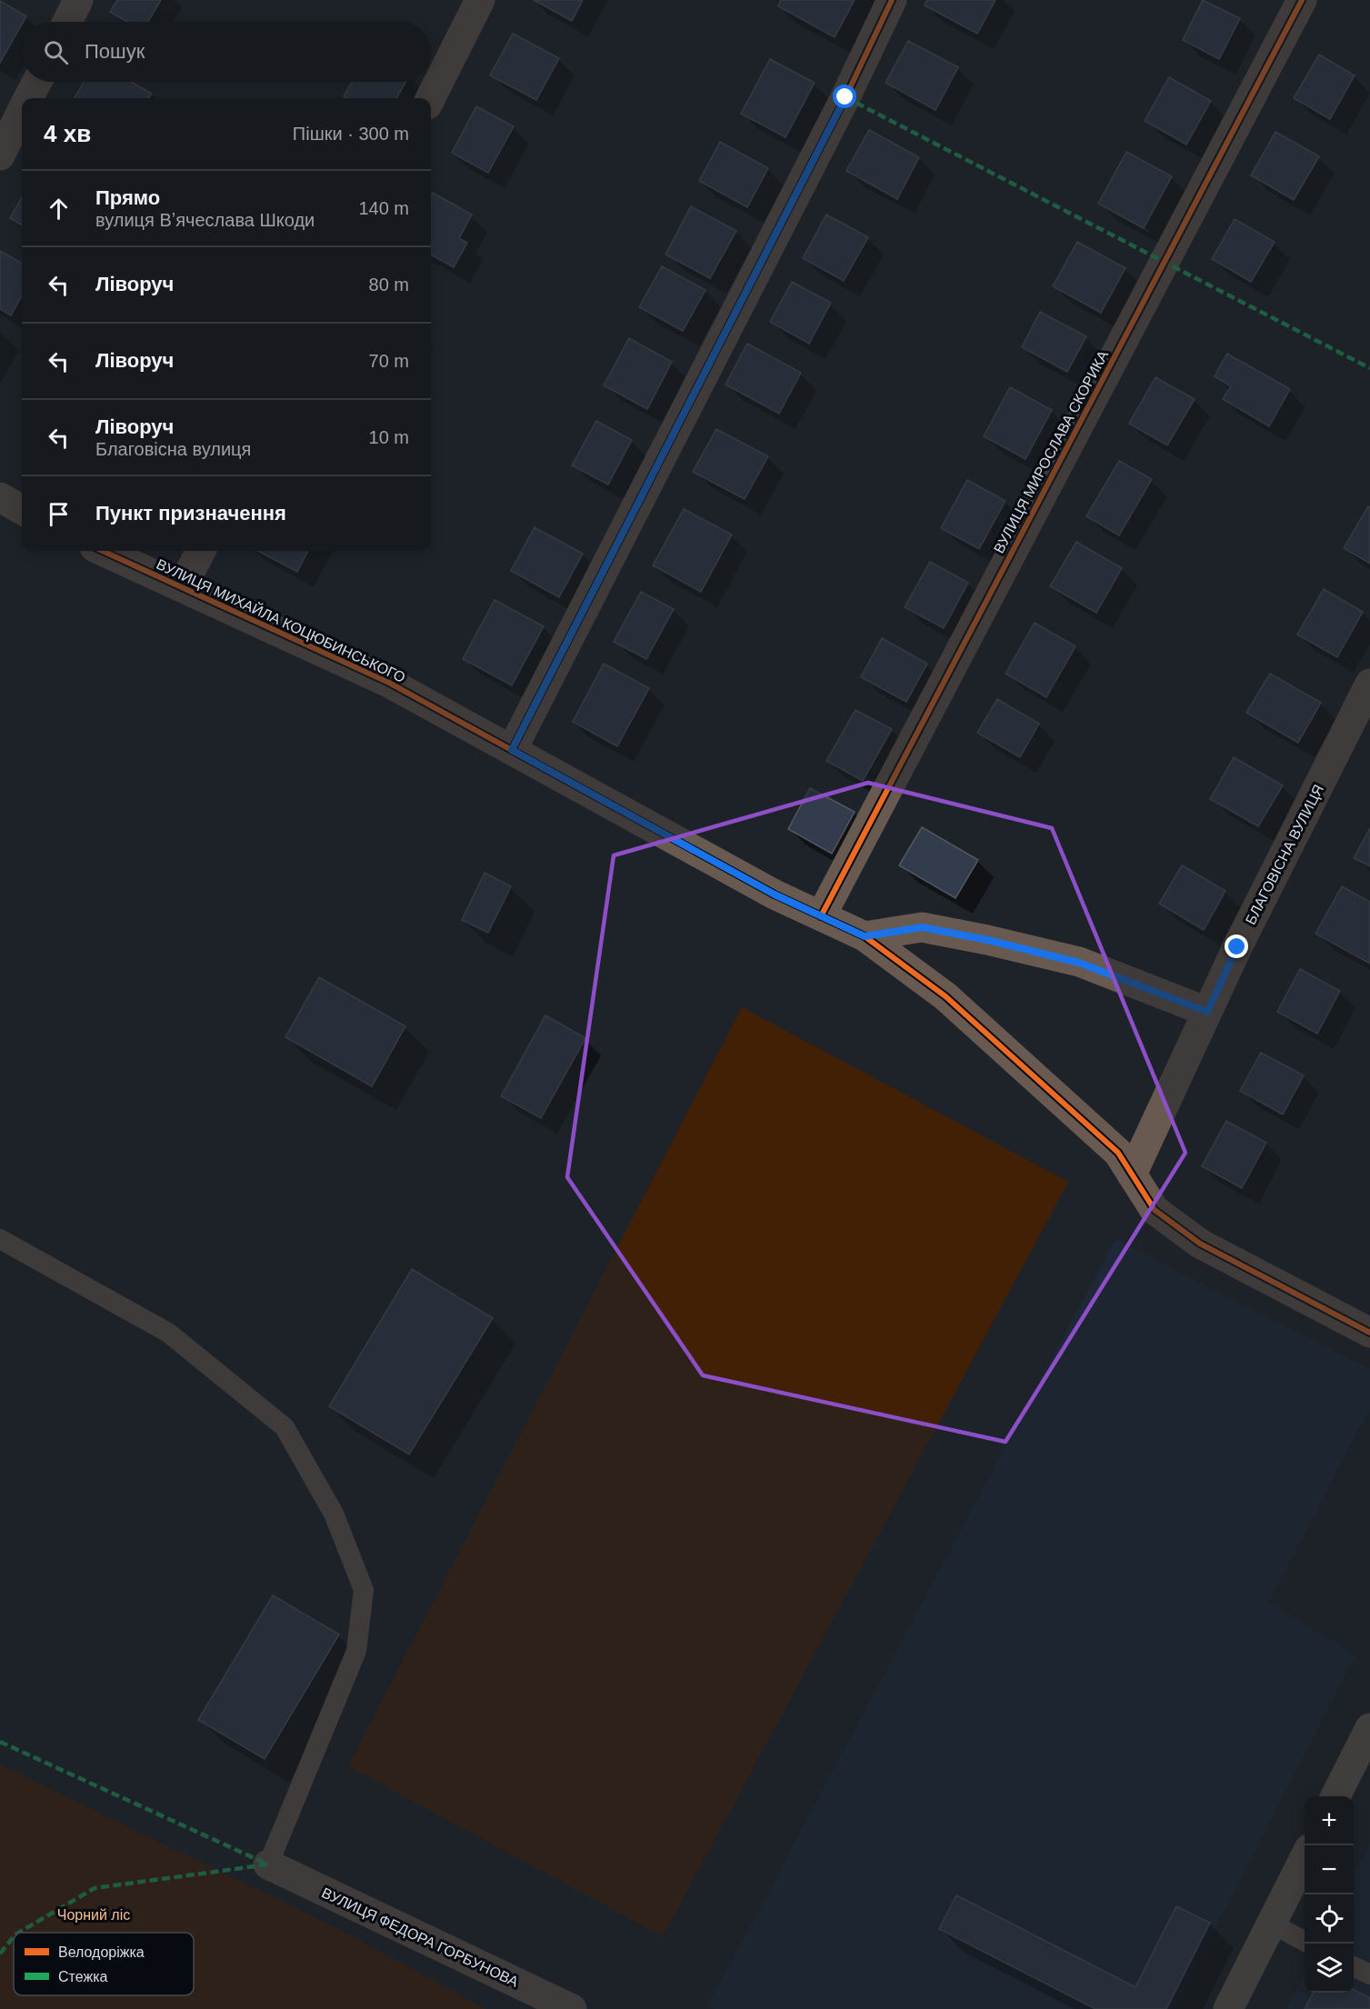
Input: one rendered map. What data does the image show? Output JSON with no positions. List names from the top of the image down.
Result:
{
  "streets": {
    "street": [
      "ВУЛИЦЯ МИРОСЛАВА СКОРИКА",
      "ВУЛИЦЯ МИХАЙЛА КОЦЮБИНСЬКОГО",
      "БЛАГОВІСНА ВУЛИЦЯ",
      "ВУЛИЦЯ ФЕДОРА ГОРБУНОВА"
    ]
  },
  "crossings": [
    ["ВУЛИЦЯ МИРОСЛАВА СКОРИКА", "ВУЛИЦЯ МИХАЙЛА КОЦЮБИНСЬКОГО"],
    ["ВУЛИЦЯ МИХАЙЛА КОЦЮБИНСЬКОГО", "БЛАГОВІСНА ВУЛИЦЯ"]
  ],
  "parks": ["Чорний ліс"],
  "legend": ["Велодоріжка", "Стежка"],
  "page": {
    "search": "Пошук",
    "heading": ["4 хв", "Пішки · 300 m"],
    "list": [
      ["Прямо", "вулиця Вʼячеслава Шкоди", "140 m"],
      ["Ліворуч", "80 m"],
      ["Ліворуч", "70 m"],
      ["Ліворуч", "Благовісна вулиця", "10 m"],
      "Пункт призначення"
    ],
    "map_buttons": ["+", "−"]
  }
}
